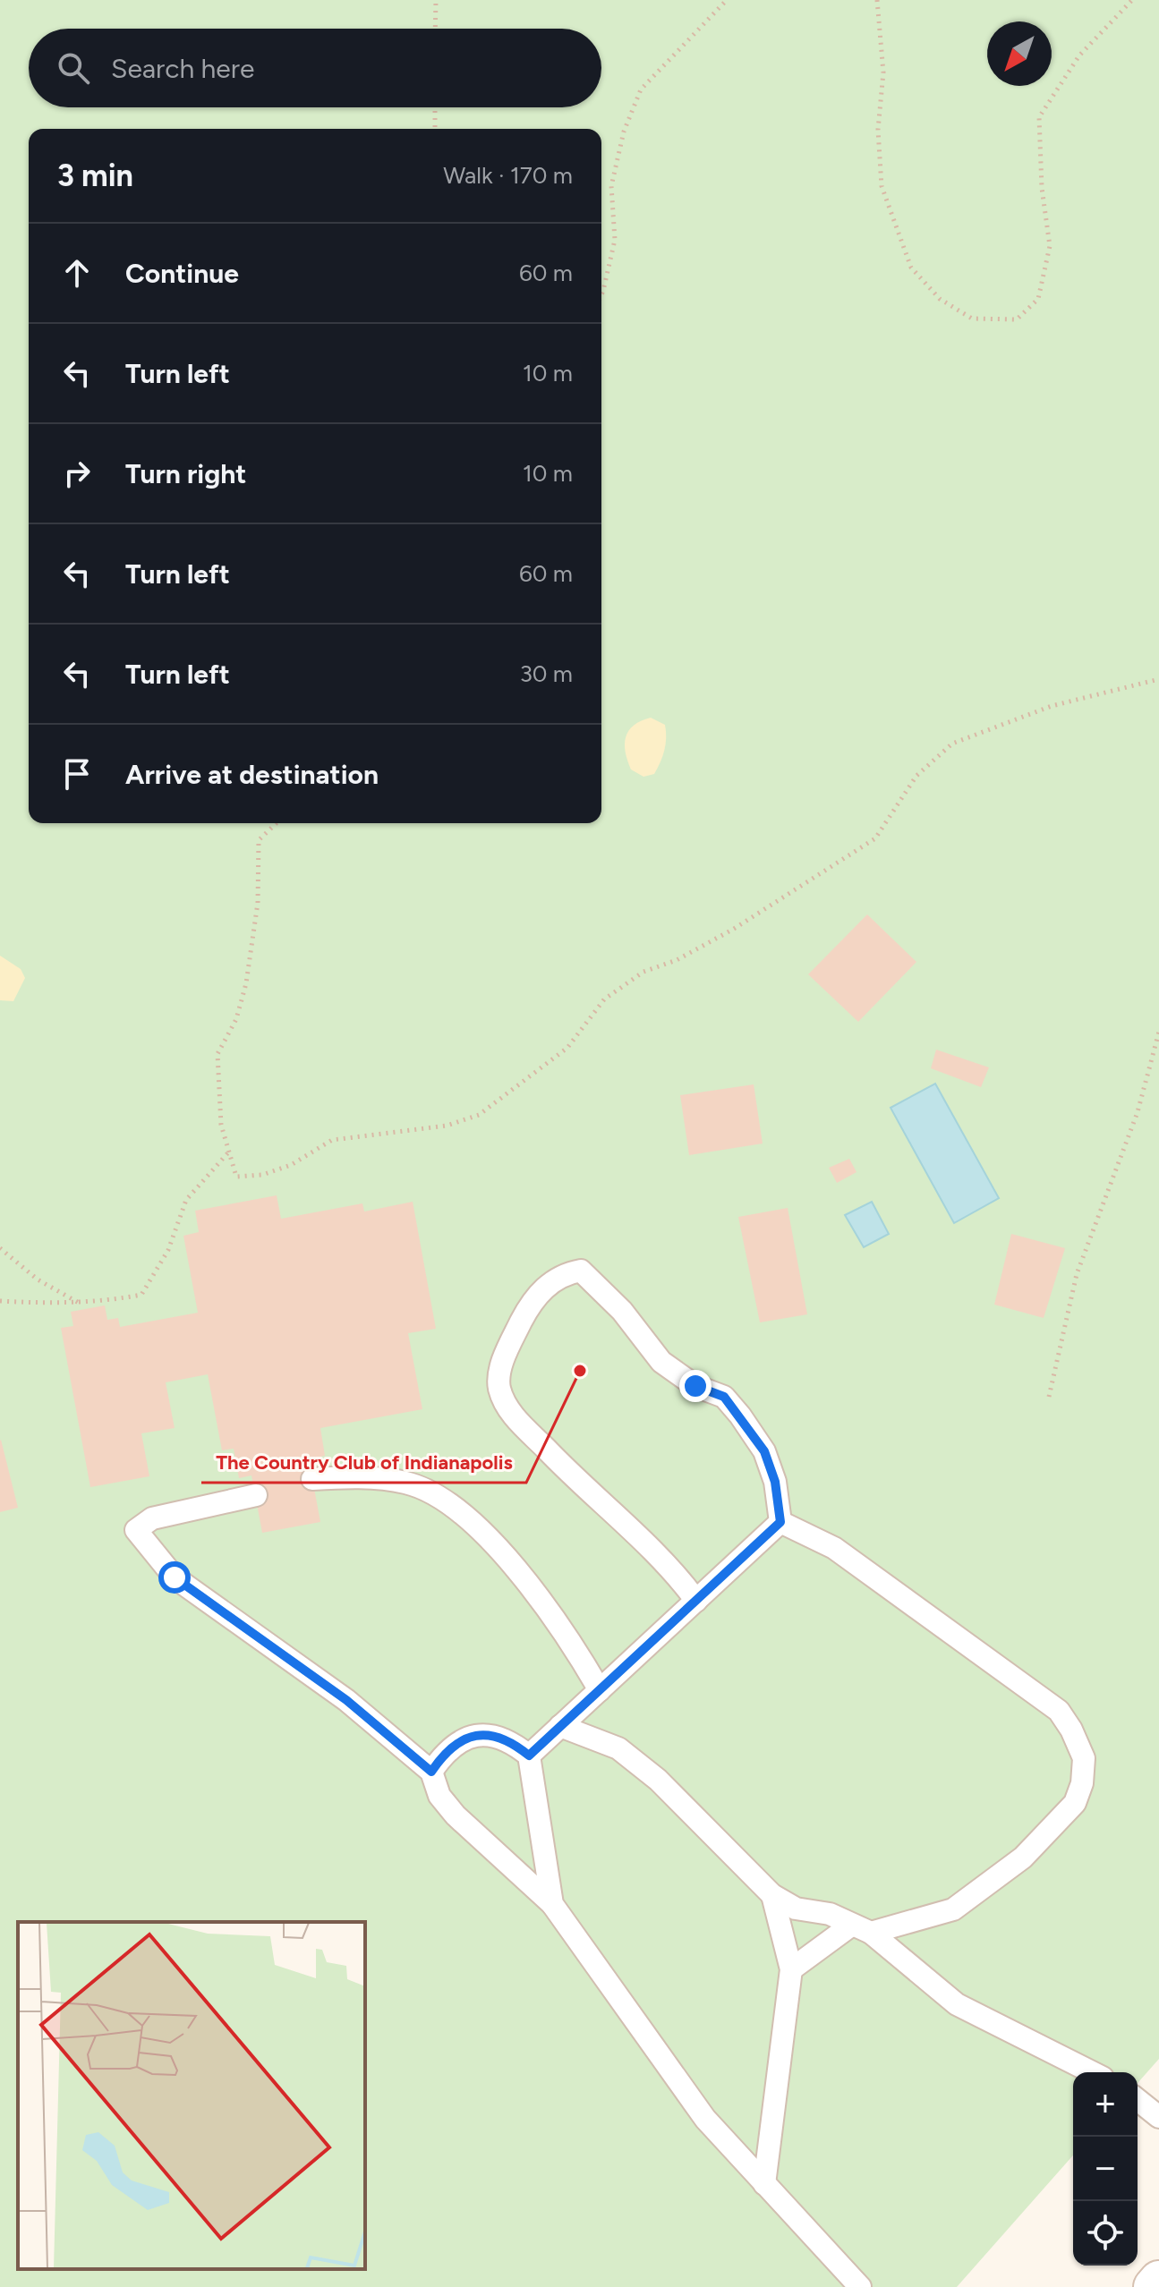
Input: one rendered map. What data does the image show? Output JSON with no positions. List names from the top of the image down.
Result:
{
  "places": ["The Country Club of Indianapolis"],
  "north": "bottom left",
  "page": {
    "search": "Search here",
    "heading": ["3 min", "Walk · 170 m"],
    "list": [
      ["Continue", "60 m"],
      ["Turn left", "10 m"],
      ["Turn right", "10 m"],
      ["Turn left", "60 m"],
      ["Turn left", "30 m"],
      "Arrive at destination"
    ],
    "map_buttons": ["+", "−"]
  }
}
